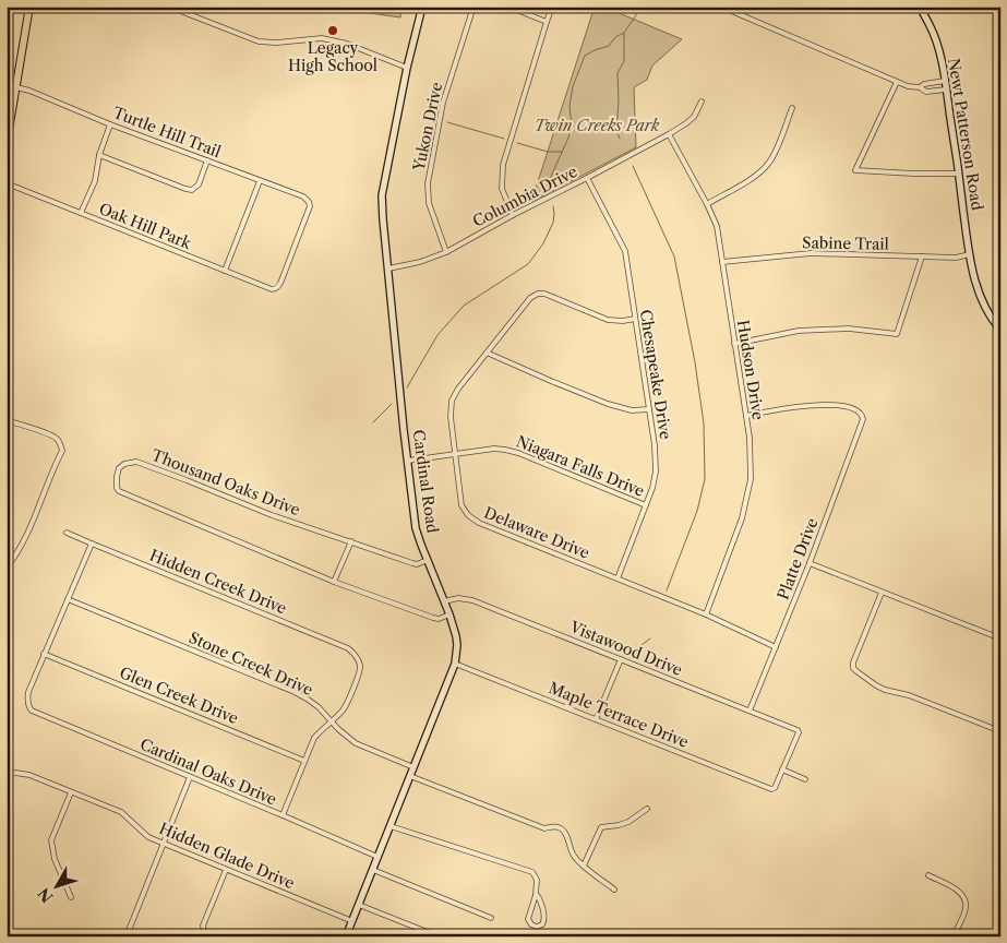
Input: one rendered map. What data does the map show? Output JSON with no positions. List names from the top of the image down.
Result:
{
  "streets": {
    "street": [
      "Yukon Drive",
      "Turtle Hill Trail",
      "Newt Patterson Road",
      "Columbia Drive",
      "Oak Hill Park",
      "Sabine Trail",
      "Hudson Drive",
      "Chesapeake Drive",
      "Niagara Falls Drive",
      "Cardinal Road",
      "Thousand Oaks Drive",
      "Delaware Drive",
      "Platte Drive",
      "Hidden Creek Drive",
      "Vistawood Drive",
      "Stone Creek Drive",
      "Glen Creek Drive",
      "Maple Terrace Drive",
      "Cardinal Oaks Drive",
      "Hidden Glade Drive"
    ]
  },
  "crossings": [
    ["Yukon Drive", "Columbia Drive"],
    ["Turtle Hill Trail", "Oak Hill Park"],
    ["Newt Patterson Road", "Sabine Trail"],
    ["Columbia Drive", "Hudson Drive"],
    ["Columbia Drive", "Chesapeake Drive"],
    ["Columbia Drive", "Cardinal Road"],
    ["Sabine Trail", "Hudson Drive"],
    ["Hudson Drive", "Delaware Drive"],
    ["Hudson Drive", "Platte Drive"],
    ["Chesapeake Drive", "Niagara Falls Drive"],
    ["Chesapeake Drive", "Delaware Drive"],
    ["Niagara Falls Drive", "Cardinal Road"],
    ["Niagara Falls Drive", "Delaware Drive"],
    ["Cardinal Road", "Thousand Oaks Drive"],
    ["Cardinal Road", "Vistawood Drive"],
    ["Cardinal Road", "Stone Creek Drive"],
    ["Cardinal Road", "Maple Terrace Drive"],
    ["Cardinal Road", "Cardinal Oaks Drive"],
    ["Cardinal Road", "Hidden Glade Drive"],
    ["Delaware Drive", "Platte Drive"],
    ["Platte Drive", "Vistawood Drive"],
    ["Hidden Creek Drive", "Stone Creek Drive"],
    ["Vistawood Drive", "Maple Terrace Drive"],
    ["Glen Creek Drive", "Cardinal Oaks Drive"]
  ],
  "parks": ["Twin Creeks Park"],
  "places": ["Legacy High School"],
  "north": "bottom left"
}
